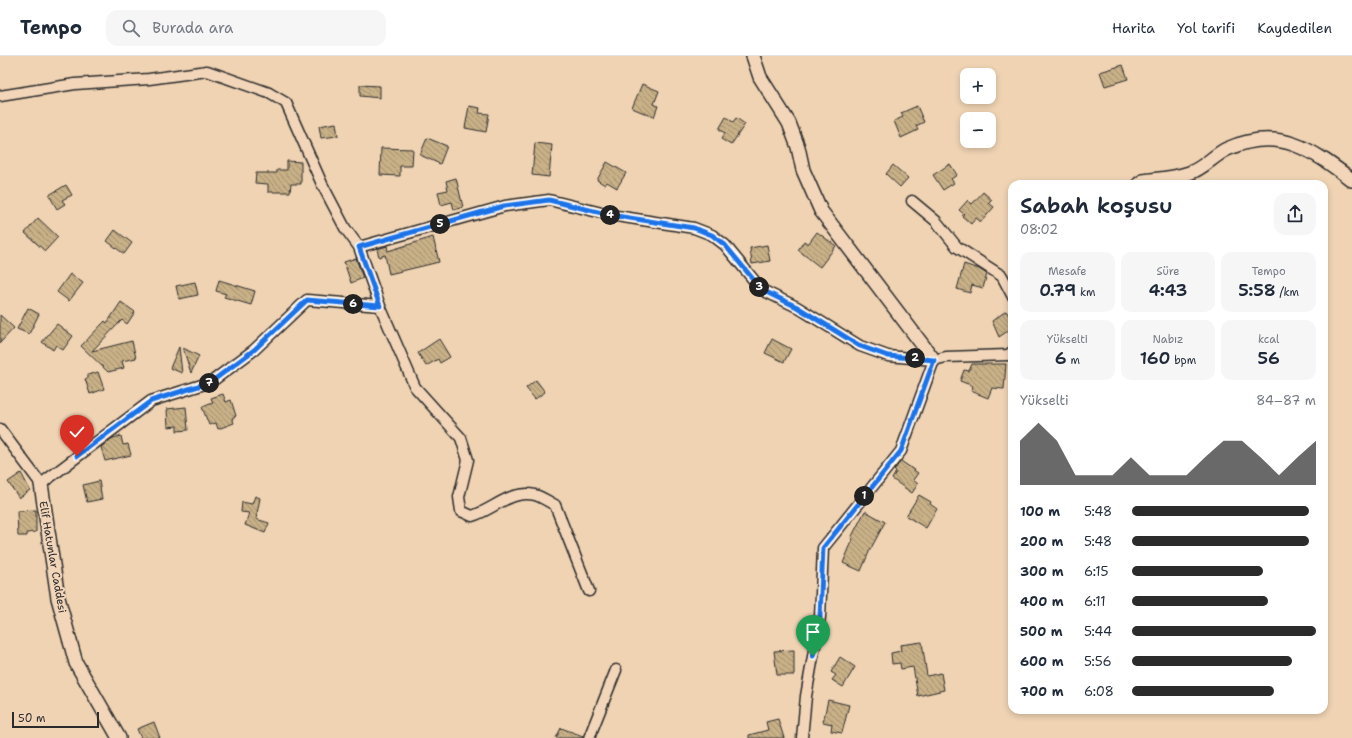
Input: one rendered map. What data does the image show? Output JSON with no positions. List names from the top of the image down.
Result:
{
  "streets": {
    "street": ["Elif Hatunlar Caddesi"]
  },
  "scale_bar": "50 m",
  "page": {
    "header": "Tempo",
    "search": "Burada ara",
    "nav": ["Harita", "Yol tarifi", "Kaydedilen"],
    "map_buttons": ["+", "−"],
    "heading": ["Sabah koşusu", "08:02"],
    "pins": [
      "4",
      "5",
      "3",
      "6",
      "2",
      "7",
      "1"
    ],
    "stats": [
      ["Mesafe", "0.79 km"],
      ["Süre", "4:43"],
      ["Tempo", "5:58 /km"],
      ["Yükselti", "6 m"],
      ["Nabız", "160 bpm"],
      ["kcal", "56"]
    ],
    "chart": ["Yükselti", "84–87 m"],
    "list": [
      {
        "name": "100 m",
        "note": "5:48"
      },
      {
        "name": "200 m",
        "note": "5:48"
      },
      {
        "name": "300 m",
        "note": "6:15"
      },
      {
        "name": "400 m",
        "note": "6:11"
      },
      {
        "name": "500 m",
        "note": "5:44"
      },
      {
        "name": "600 m",
        "note": "5:56"
      },
      {
        "name": "700 m",
        "note": "6:08"
      }
    ],
    "scale": "50 m"
  }
}
